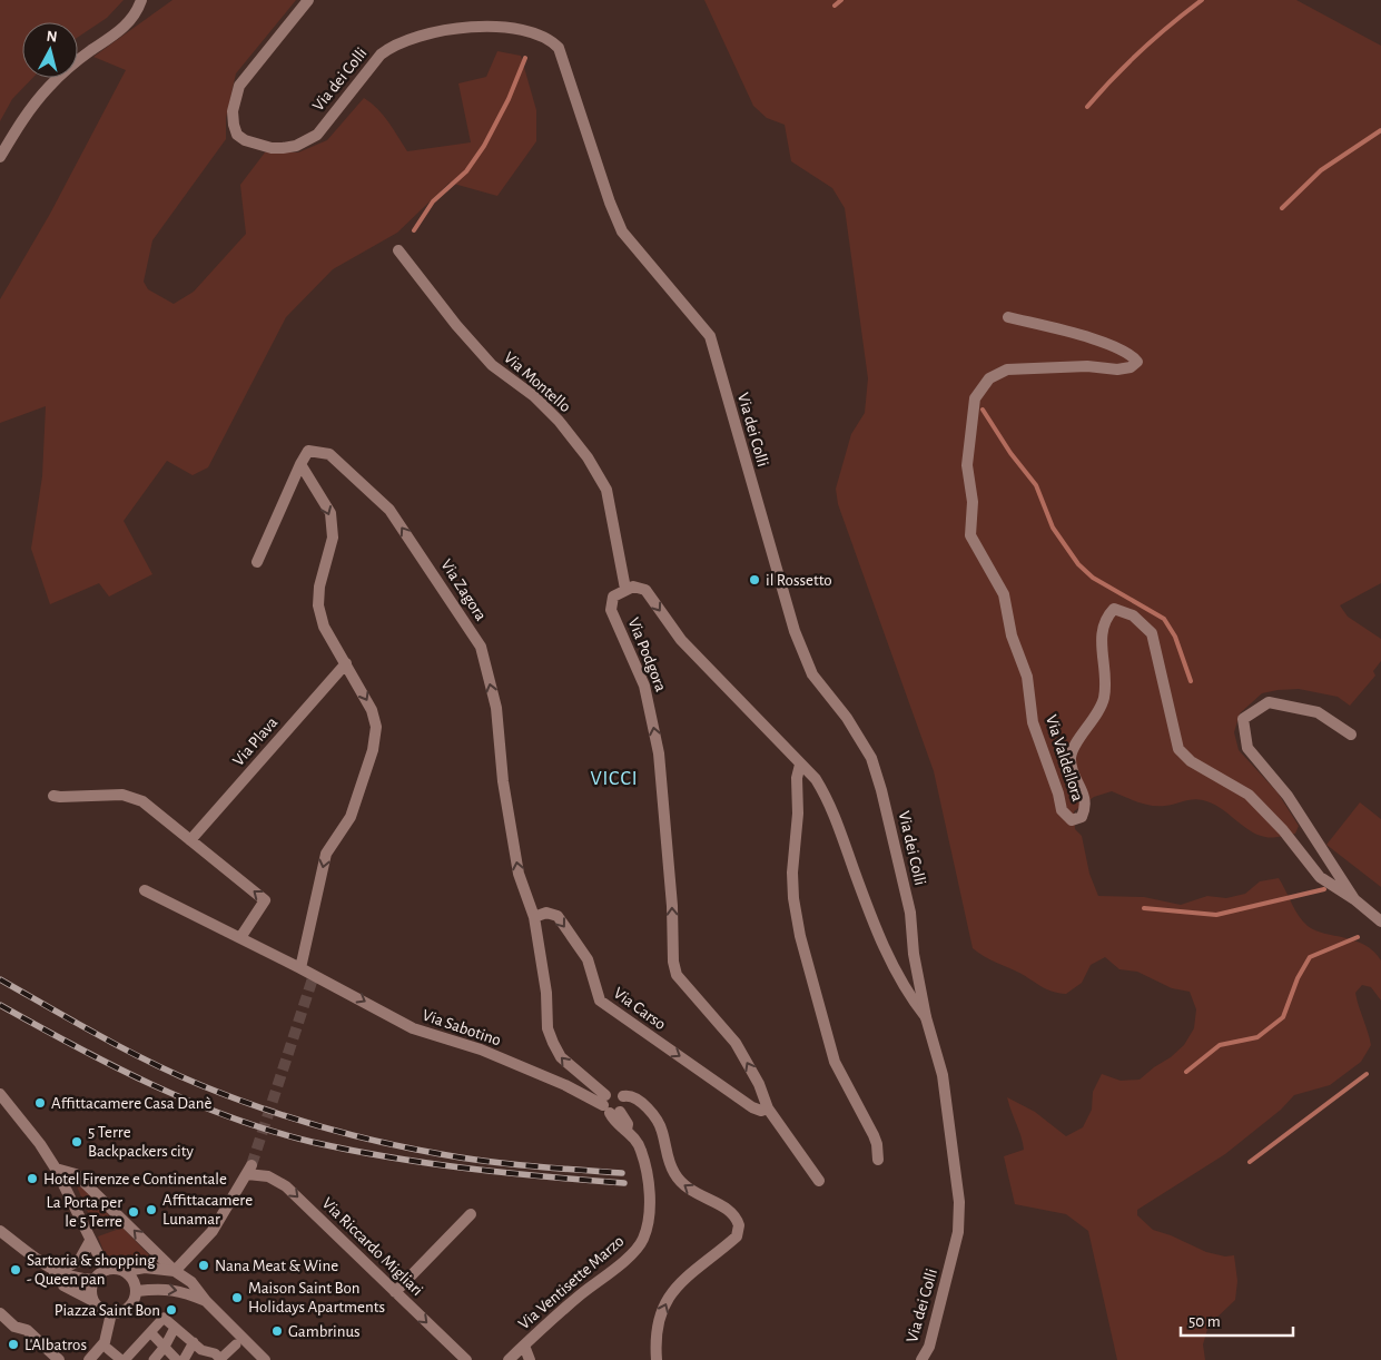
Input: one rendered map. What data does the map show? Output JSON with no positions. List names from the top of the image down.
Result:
{
  "streets": {
    "street": [
      "Via dei Colli",
      "Via Montello",
      "Via Zagora",
      "Via Podgora",
      "Via Plava",
      "Via Valdellora",
      "Via Carso",
      "Via Sabotino",
      "Via Riccardo Migliari",
      "Via Ventisette Marzo"
    ]
  },
  "crossings": [
    ["Via dei Colli", "Via Podgora"],
    ["Via Montello", "Via Podgora"],
    ["Via Zagora", "Via Carso"],
    ["Via Podgora", "Via Carso"],
    ["Via Sabotino", "Via Ventisette Marzo"]
  ],
  "one_way": ["Via Zagora", "Via Carso", "Via Sabotino"],
  "districts": ["VICCI"],
  "places": [
    "il Rossetto",
    "Affittacamere Casa Danè",
    "5 Terre Backpackers city",
    "Hotel Firenze e Continentale",
    "Affittacamere Lunamar",
    "La Porta per le 5 Terre",
    "Nana Meat & Wine",
    "Sartoria & shopping - Queen pan",
    "Maison Saint Bon Holidays Apartments",
    "Piazza Saint Bon",
    "Gambrinus",
    "L'Albatros"
  ],
  "scale_bar": "50 m",
  "north": "top"
}
